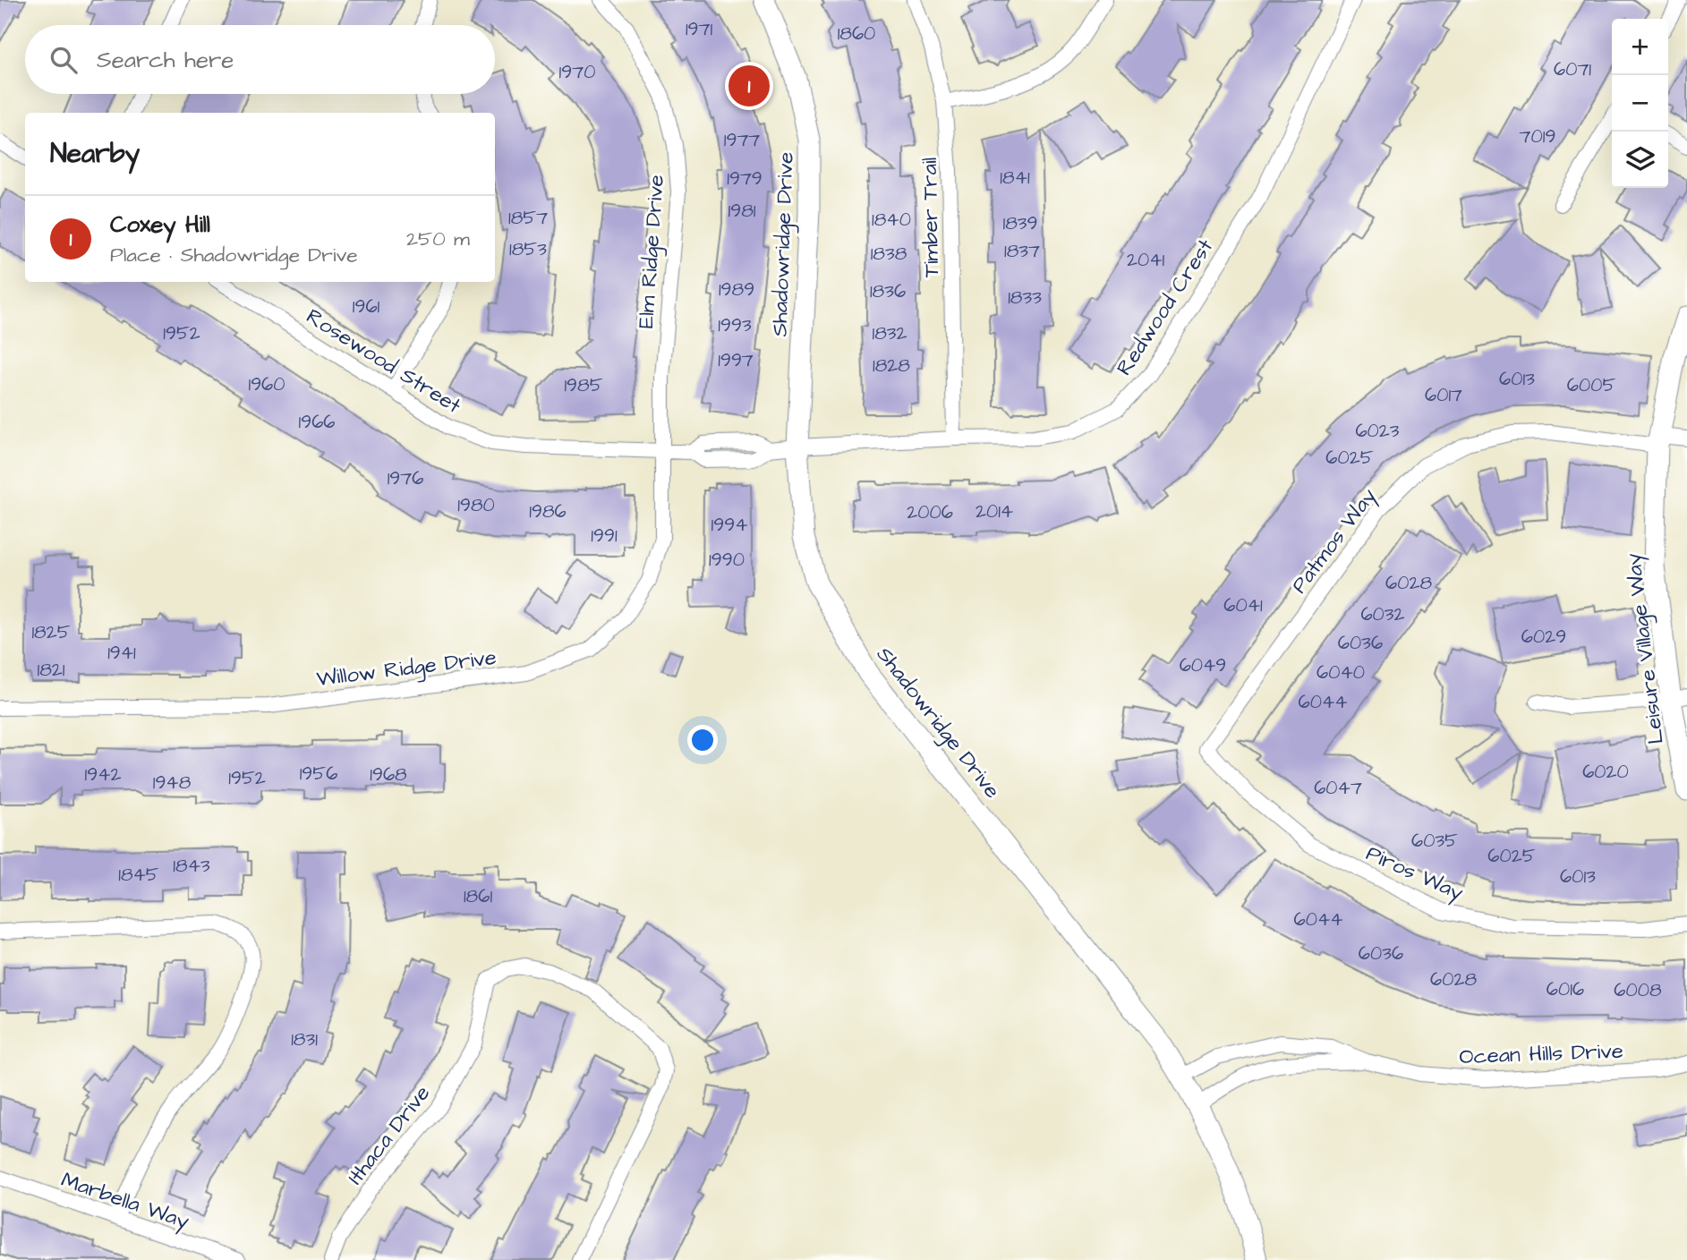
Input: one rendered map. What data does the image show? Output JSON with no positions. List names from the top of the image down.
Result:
{
  "streets": {
    "street": [
      "Timber Trail",
      "Shadowridge Drive",
      "Elm Ridge Drive",
      "Redwood Crest",
      "Rosewood Street",
      "Patmos Way",
      "Leisure Village Way",
      "Willow Ridge Drive",
      "Piros Way",
      "Ocean Hills Drive",
      "Ithaca Drive",
      "Marbella Way"
    ]
  },
  "crossings": [
    ["Timber Trail", "Redwood Crest"],
    ["Shadowridge Drive", "Redwood Crest"],
    ["Shadowridge Drive", "Rosewood Street"],
    ["Shadowridge Drive", "Ocean Hills Drive"],
    ["Elm Ridge Drive", "Rosewood Street"],
    ["Elm Ridge Drive", "Willow Ridge Drive"],
    ["Redwood Crest", "Rosewood Street"],
    ["Rosewood Street", "Willow Ridge Drive"],
    ["Patmos Way", "Leisure Village Way"],
    ["Patmos Way", "Piros Way"]
  ],
  "house_numbers": [
    "1971",
    "1860",
    "6071",
    "1970",
    "7019",
    "1977",
    "1841",
    "1979",
    "1981",
    "1857",
    "1840",
    "1839",
    "1853",
    "1837",
    "1838",
    "2041",
    "1989",
    "1836",
    "1833",
    "1961",
    "1993",
    "1952",
    "1832",
    "1997",
    "1828",
    "6013",
    "1960",
    "1985",
    "6005",
    "6017",
    "1966",
    "6023",
    "6025",
    "1976",
    "1980",
    "1986",
    "2014",
    "2006",
    "1994",
    "1991",
    "1990",
    "6028",
    "6041",
    "6032",
    "1825",
    "6029",
    "6036",
    "1941",
    "6049",
    "1821",
    "6040",
    "6044",
    "6020",
    "1956",
    "1942",
    "1968",
    "1952",
    "1948",
    "6047",
    "6035",
    "6025",
    "1843",
    "1845",
    "6013",
    "1861",
    "6044",
    "6036",
    "6028",
    "6016",
    "6008",
    "1831"
  ],
  "page": {
    "map_buttons": ["+", "−"],
    "search": "Search here",
    "pins": "1",
    "heading": "Nearby",
    "list": [
      {
        "mark": "1",
        "name": "Coxey Hill",
        "note": "Place · Shadowridge Drive",
        "value": "250 m"
      }
    ]
  }
}
